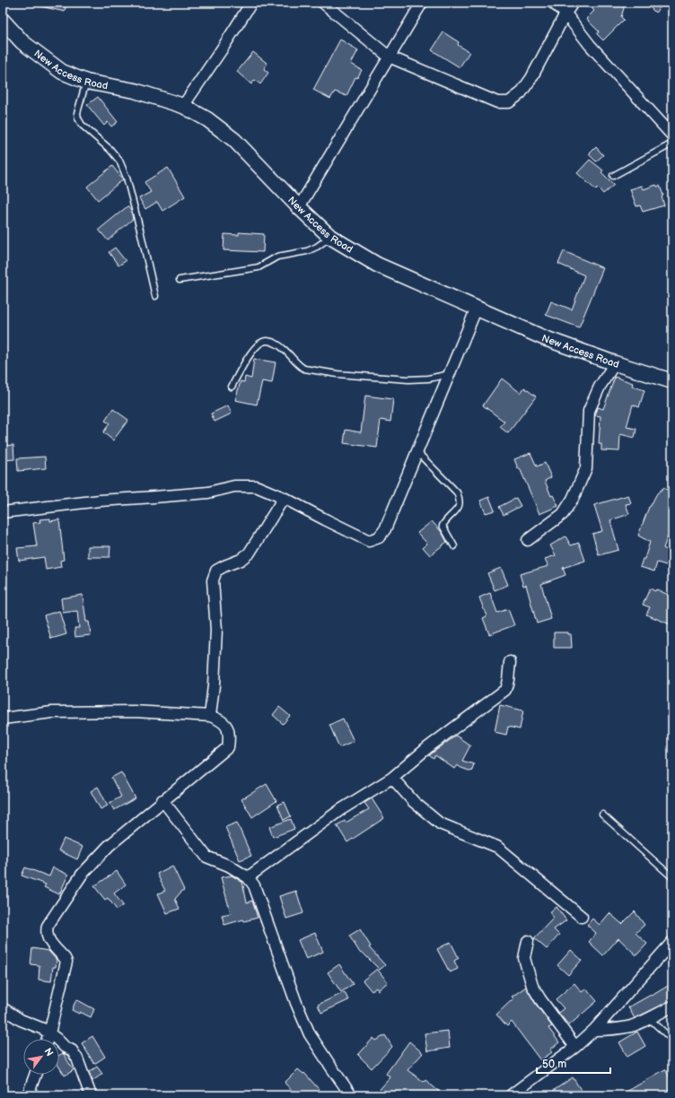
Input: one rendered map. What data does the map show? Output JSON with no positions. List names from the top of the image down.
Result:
{
  "streets": {
    "main road": ["New Access Road"]
  },
  "scale_bar": "50 m",
  "north": "top right"
}
